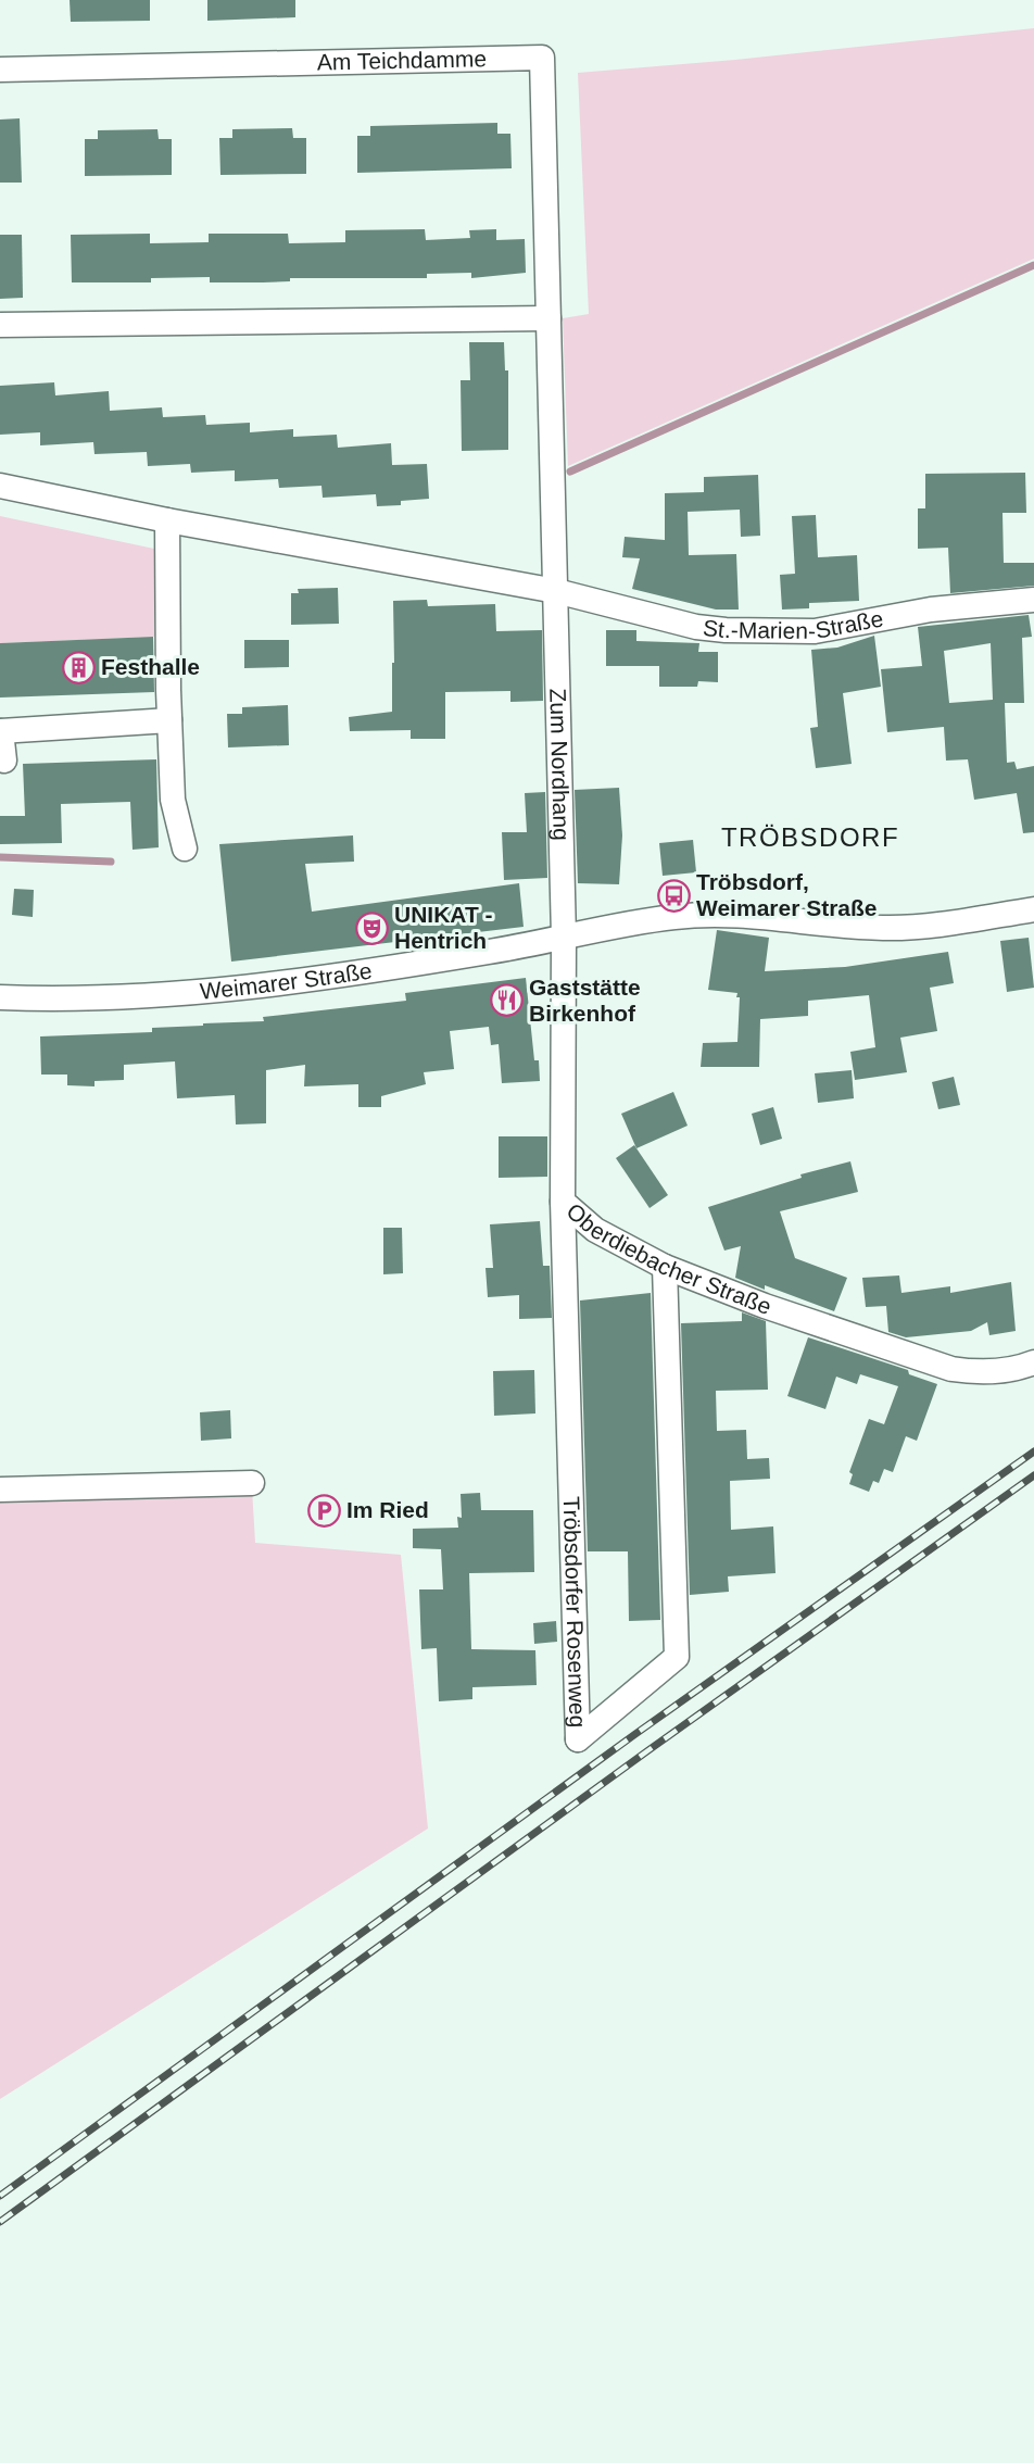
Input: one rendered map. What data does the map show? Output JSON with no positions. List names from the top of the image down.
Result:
{
  "streets": {
    "street": [
      "Am Teichdamme",
      "St.-Marien-Straße",
      "Zum Nordhang",
      "Weimarer Straße",
      "Oberdiebacher Straße",
      "Tröbsdorfer Rosenweg"
    ]
  },
  "crossings": [
    ["Am Teichdamme", "St.-Marien-Straße"],
    ["Am Teichdamme", "Zum Nordhang"],
    ["St.-Marien-Straße", "Zum Nordhang"],
    ["Zum Nordhang", "Weimarer Straße"],
    ["Zum Nordhang", "Oberdiebacher Straße"],
    ["Weimarer Straße", "Oberdiebacher Straße"],
    ["Oberdiebacher Straße", "Tröbsdorfer Rosenweg"]
  ],
  "districts": ["TRÖBSDORF"],
  "places": {
    "building": ["Festhalle"],
    "bus stop": ["Tröbsdorf, Weimarer Straße"],
    "theatre": ["UNIKAT - Hentrich"],
    "restaurant": ["Gaststätte Birkenhof"],
    "parking": ["Im Ried"]
  }
}
